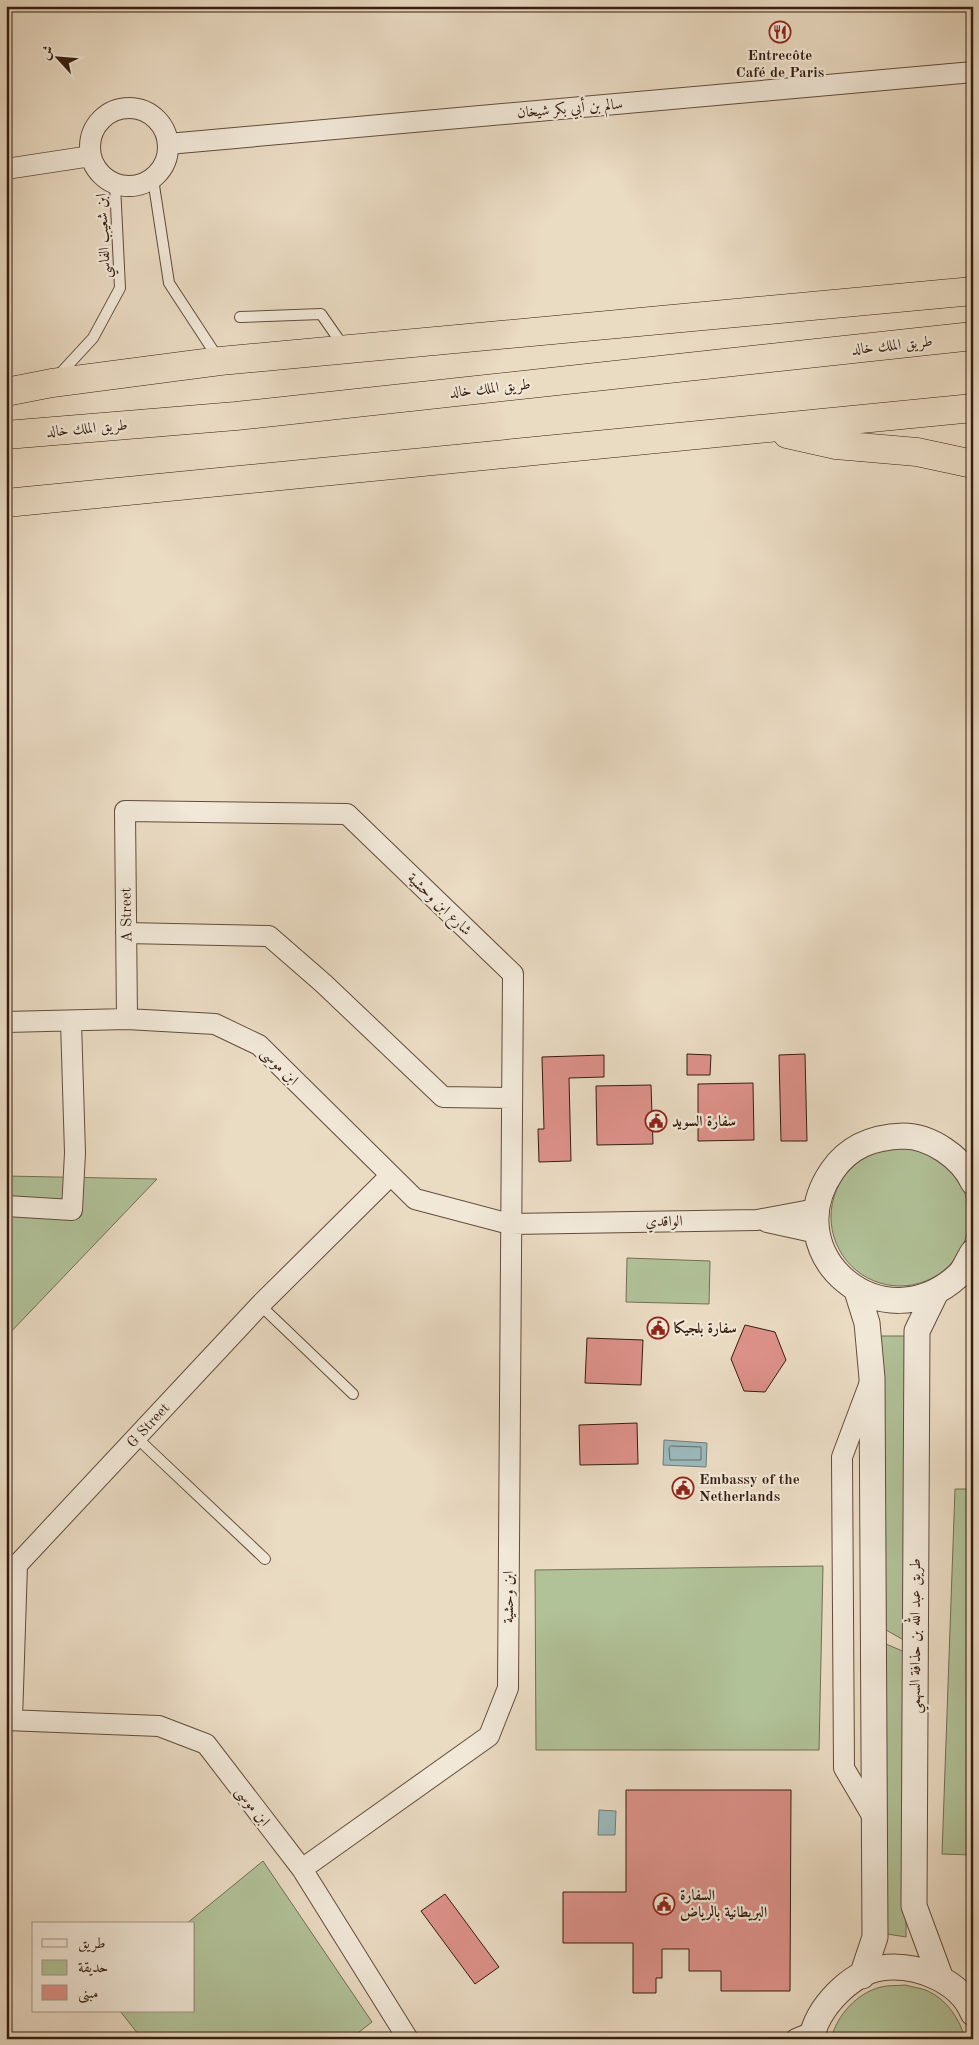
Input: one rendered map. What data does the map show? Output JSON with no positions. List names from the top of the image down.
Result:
{
  "streets": {
    "highway": ["طريق الملك خالد"],
    "street": [
      "سالم بن أبي بكر شيخان",
      "شارع ابن وحشية",
      "A Street",
      "ابن موسى",
      "الواقدي",
      "G Street",
      "ابن وحشية",
      "طريق عبد الله بن حذافة السهمي"
    ],
    "lane": ["ابن شعيب الفاسي"]
  },
  "crossings": [
    ["سالم بن أبي بكر شيخان", "ابن شعيب الفاسي"],
    ["شارع ابن وحشية", "A Street"],
    ["شارع ابن وحشية", "ابن موسى"],
    ["شارع ابن وحشية", "الواقدي"],
    ["شارع ابن وحشية", "ابن وحشية"],
    ["A Street", "ابن موسى"],
    ["ابن موسى", "الواقدي"],
    ["ابن موسى", "G Street"],
    ["ابن موسى", "ابن وحشية"],
    ["الواقدي", "ابن وحشية"]
  ],
  "places": {
    "restaurant": ["Entrecôte Café de Paris"],
    "public building": [
      "سفارة السويد",
      "سفارة بلجيكا",
      "Embassy of the Netherlands",
      "السفارة البريطانية بالرياض"
    ]
  },
  "legend": ["طريق", "حديقة", "مبنى"],
  "north": "top left"
}
